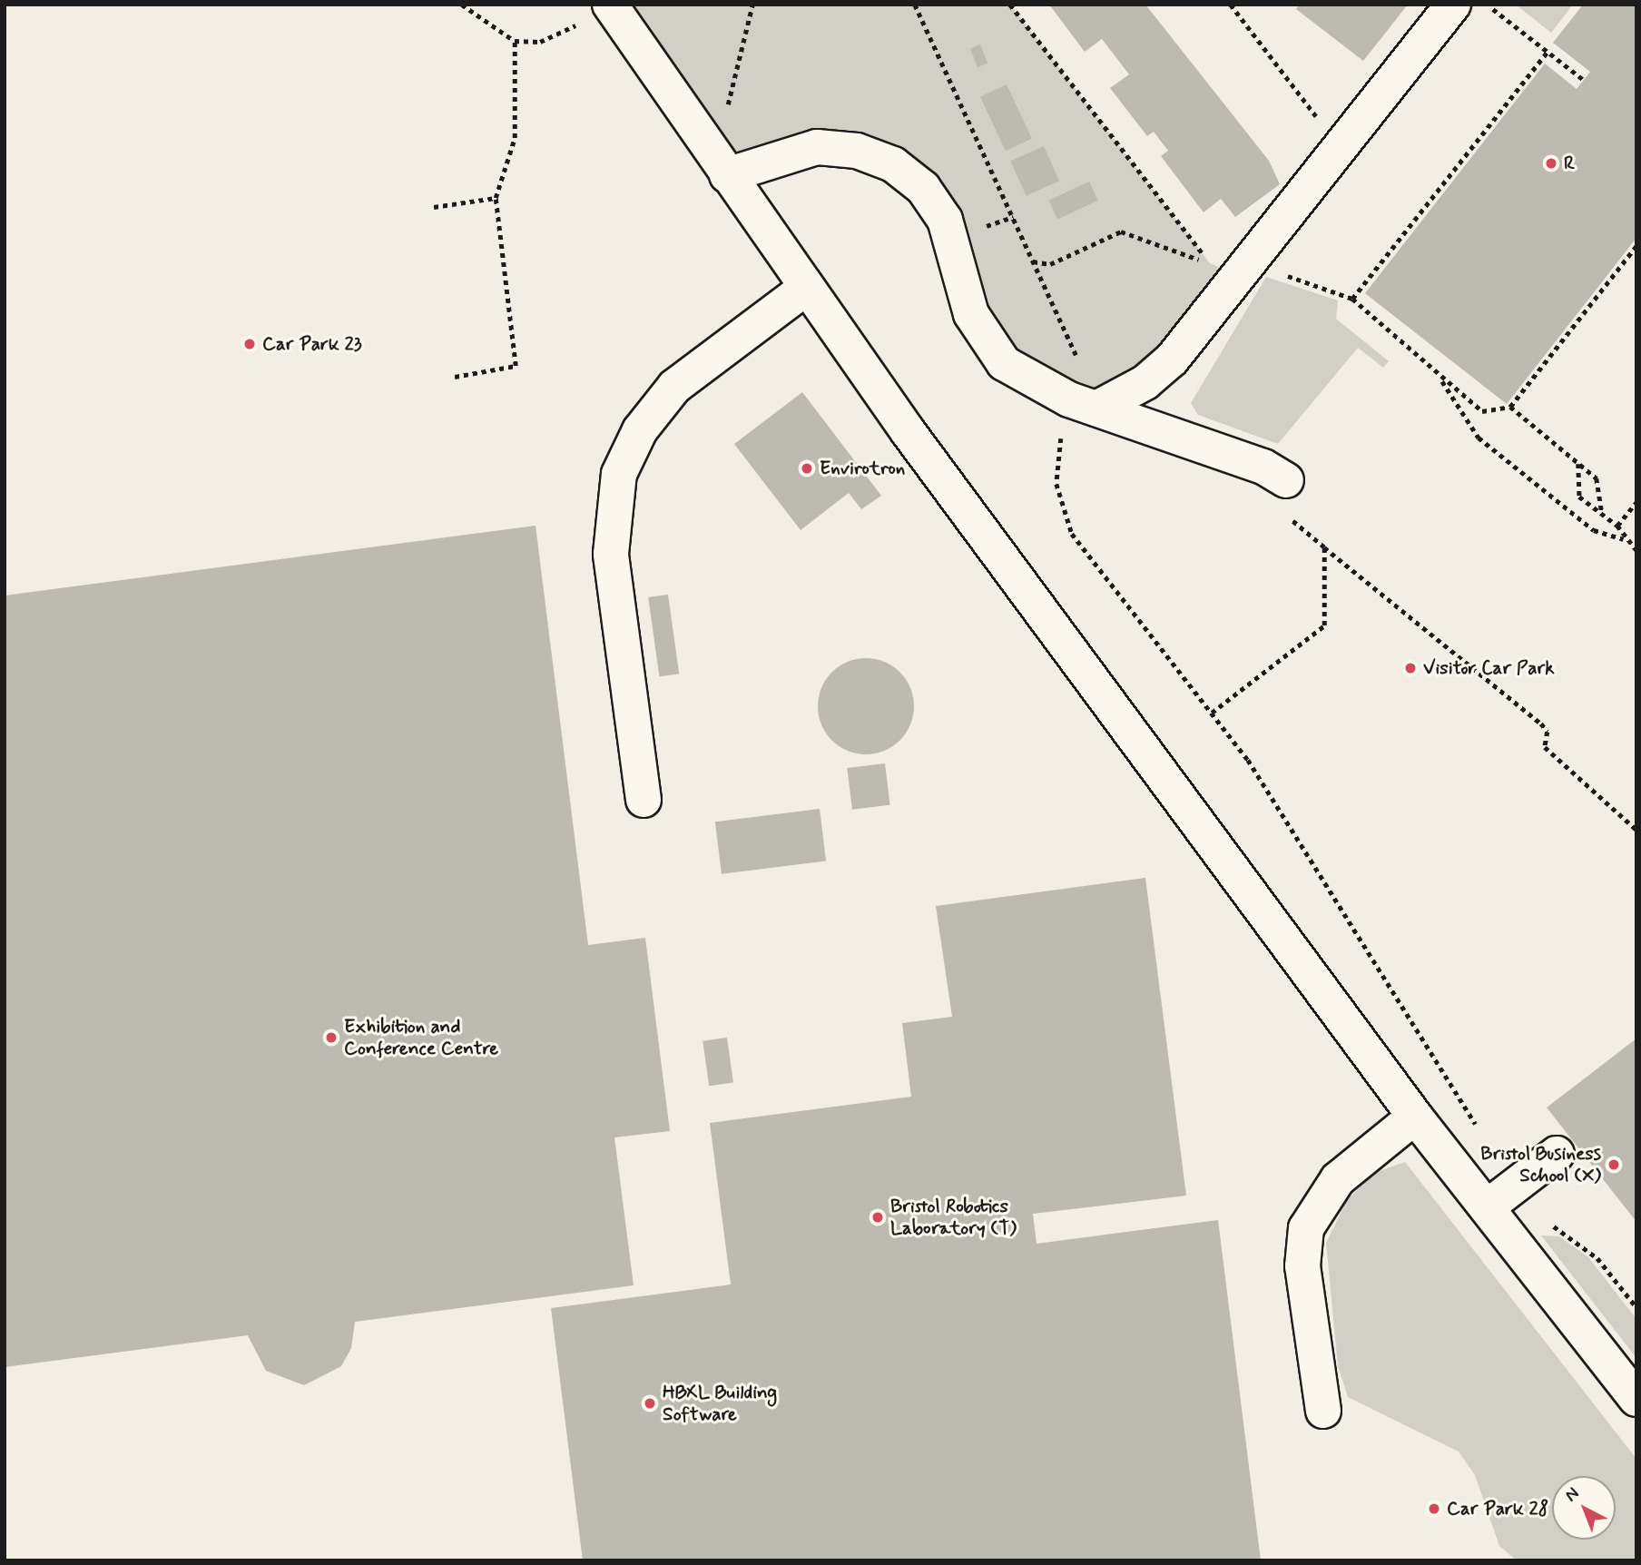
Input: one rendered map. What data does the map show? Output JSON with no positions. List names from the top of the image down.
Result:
{
  "places": [
    "R",
    "Car Park 23",
    "Envirotron",
    "Visitor Car Park",
    "Exhibition and Conference Centre",
    "Bristol Business School (X)",
    "Bristol Robotics Laboratory (T)",
    "HBXL Building Software",
    "Car Park 28"
  ],
  "north": "top left"
}
